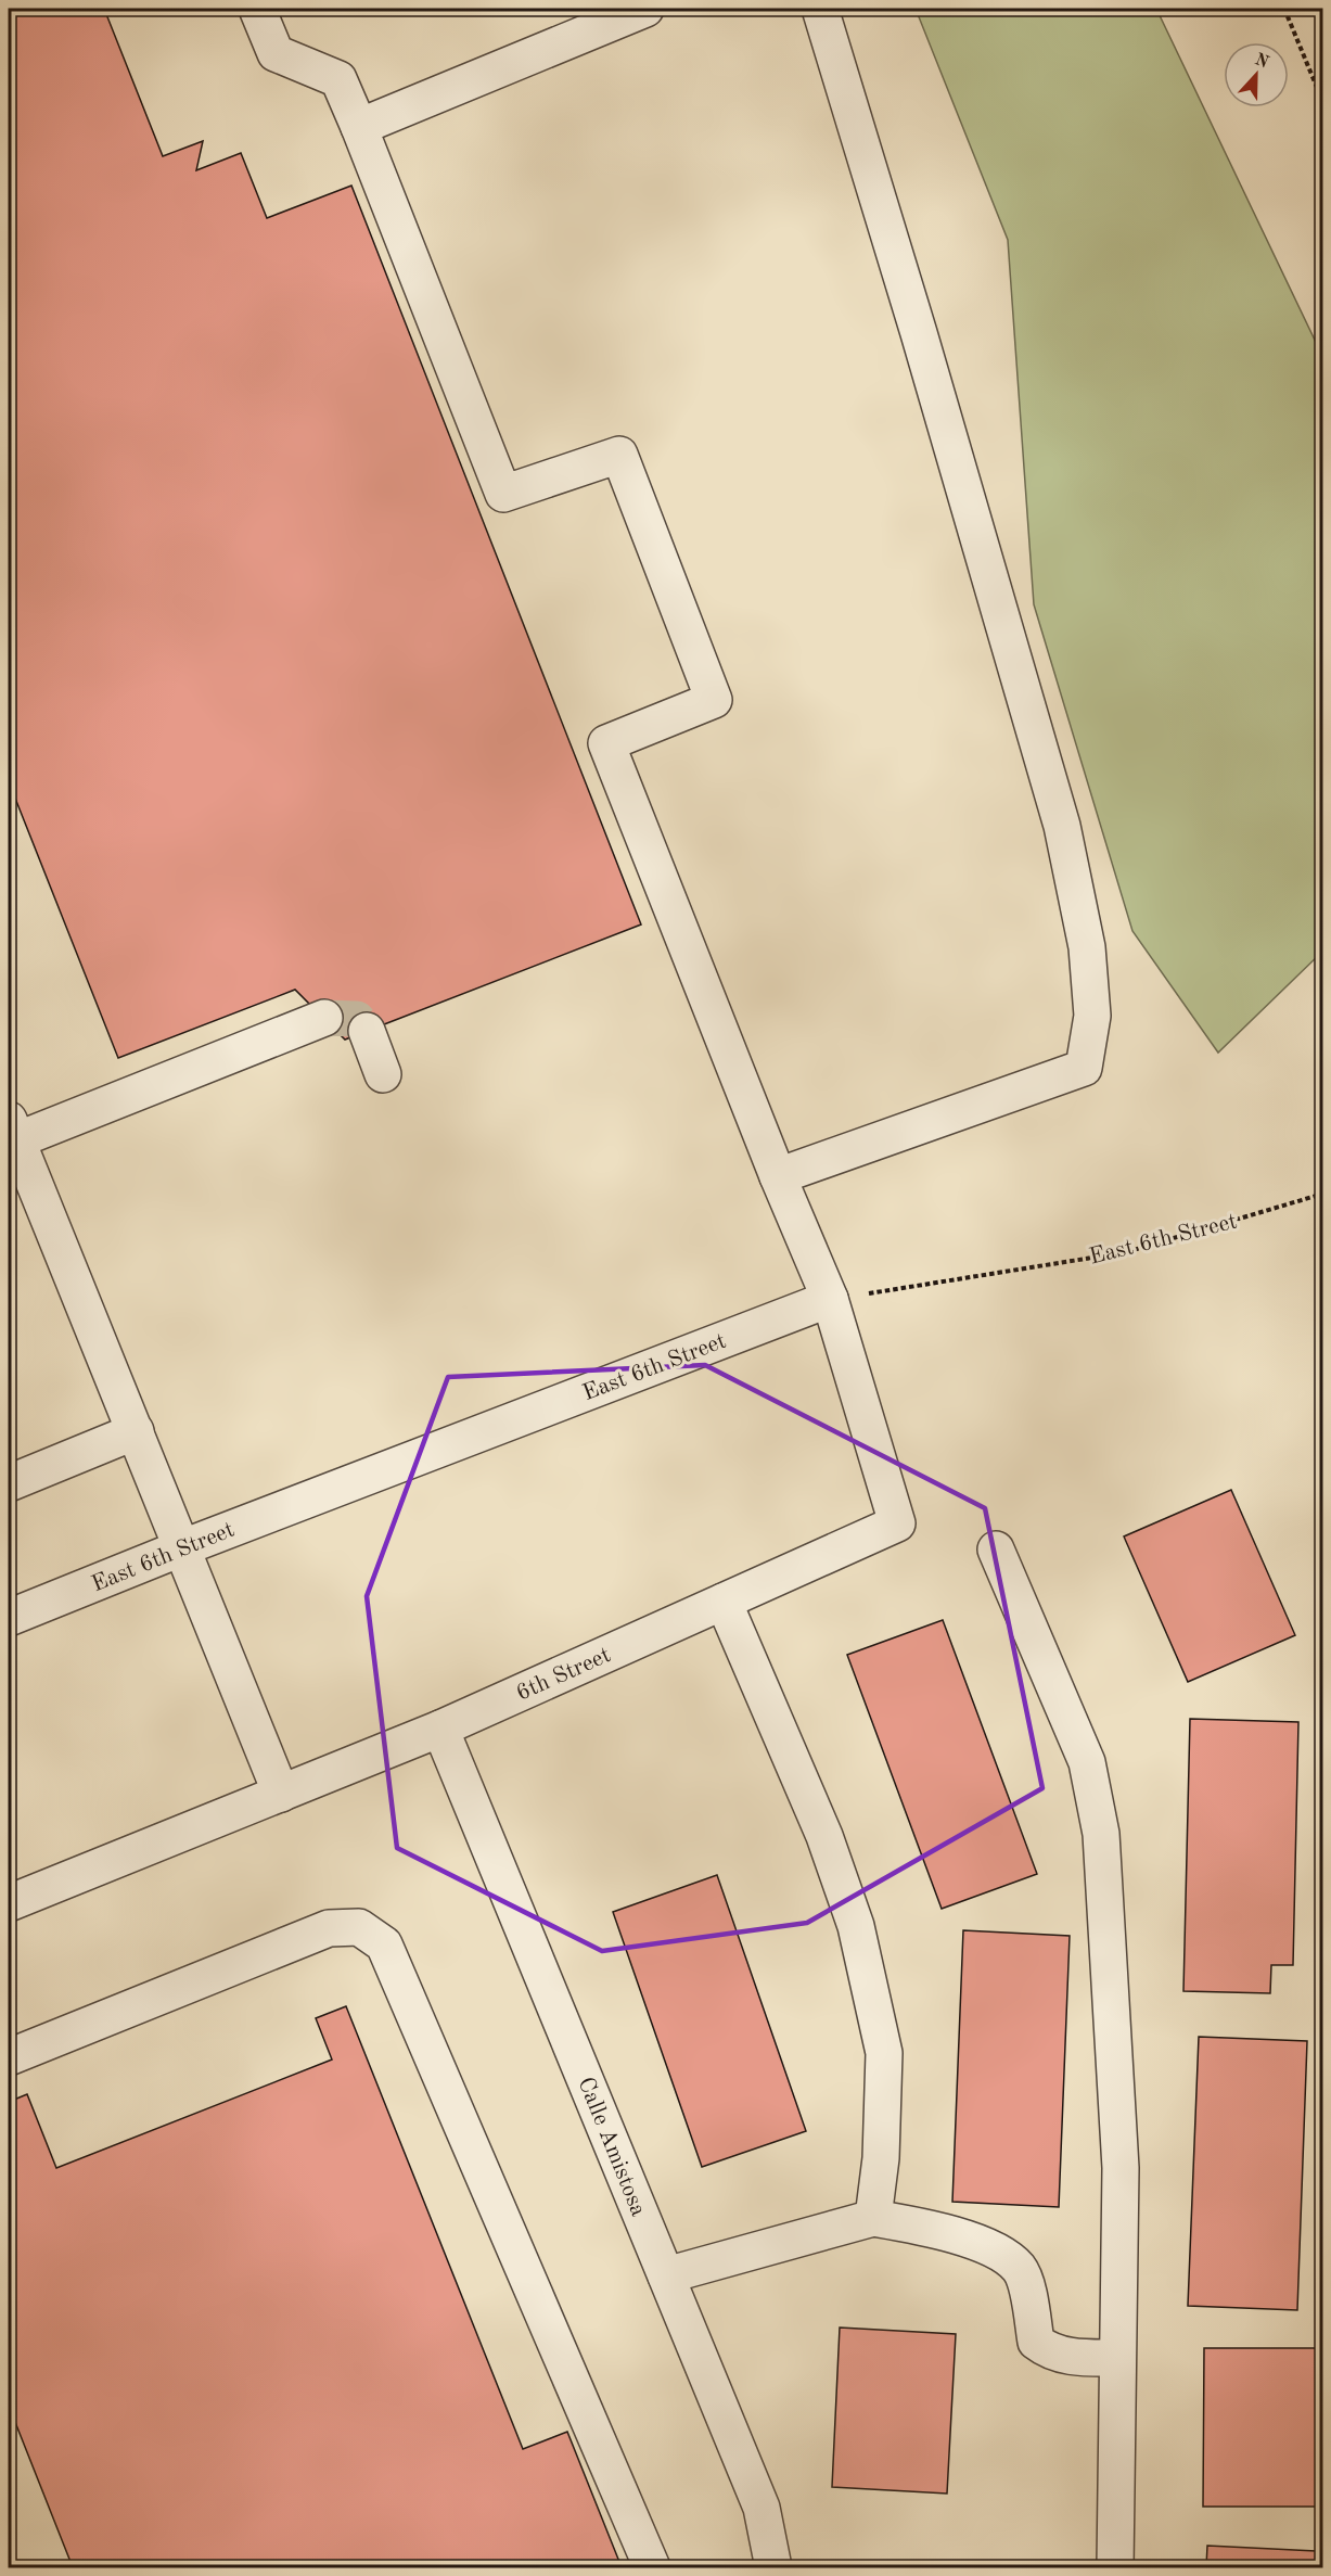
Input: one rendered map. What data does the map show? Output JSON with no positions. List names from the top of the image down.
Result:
{
  "streets": {
    "street": ["East 6th Street", "6th Street", "Calle Amistosa"]
  },
  "crossings": [
    ["East 6th Street", "6th Street"],
    ["6th Street", "Calle Amistosa"]
  ],
  "north": "top"
}
